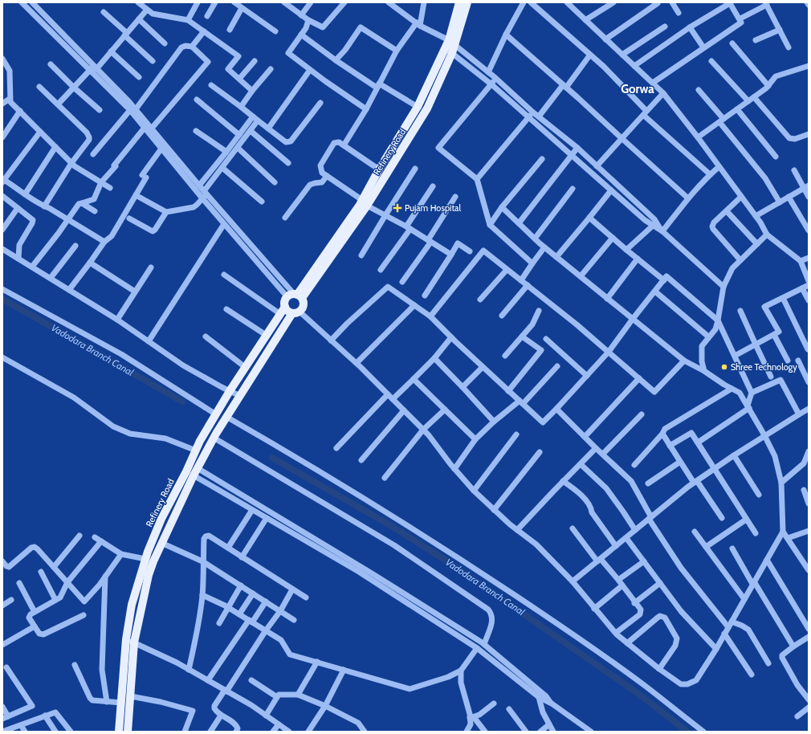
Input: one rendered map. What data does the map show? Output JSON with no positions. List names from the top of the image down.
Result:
{
  "streets": {
    "main road": ["Refinery Road"]
  },
  "districts": ["Gorwa"],
  "water": ["Vadodara Branch Canal"],
  "places": {
    "health": ["Pujam Hospital"],
    "other": ["Shree Technology"]
  }
}
